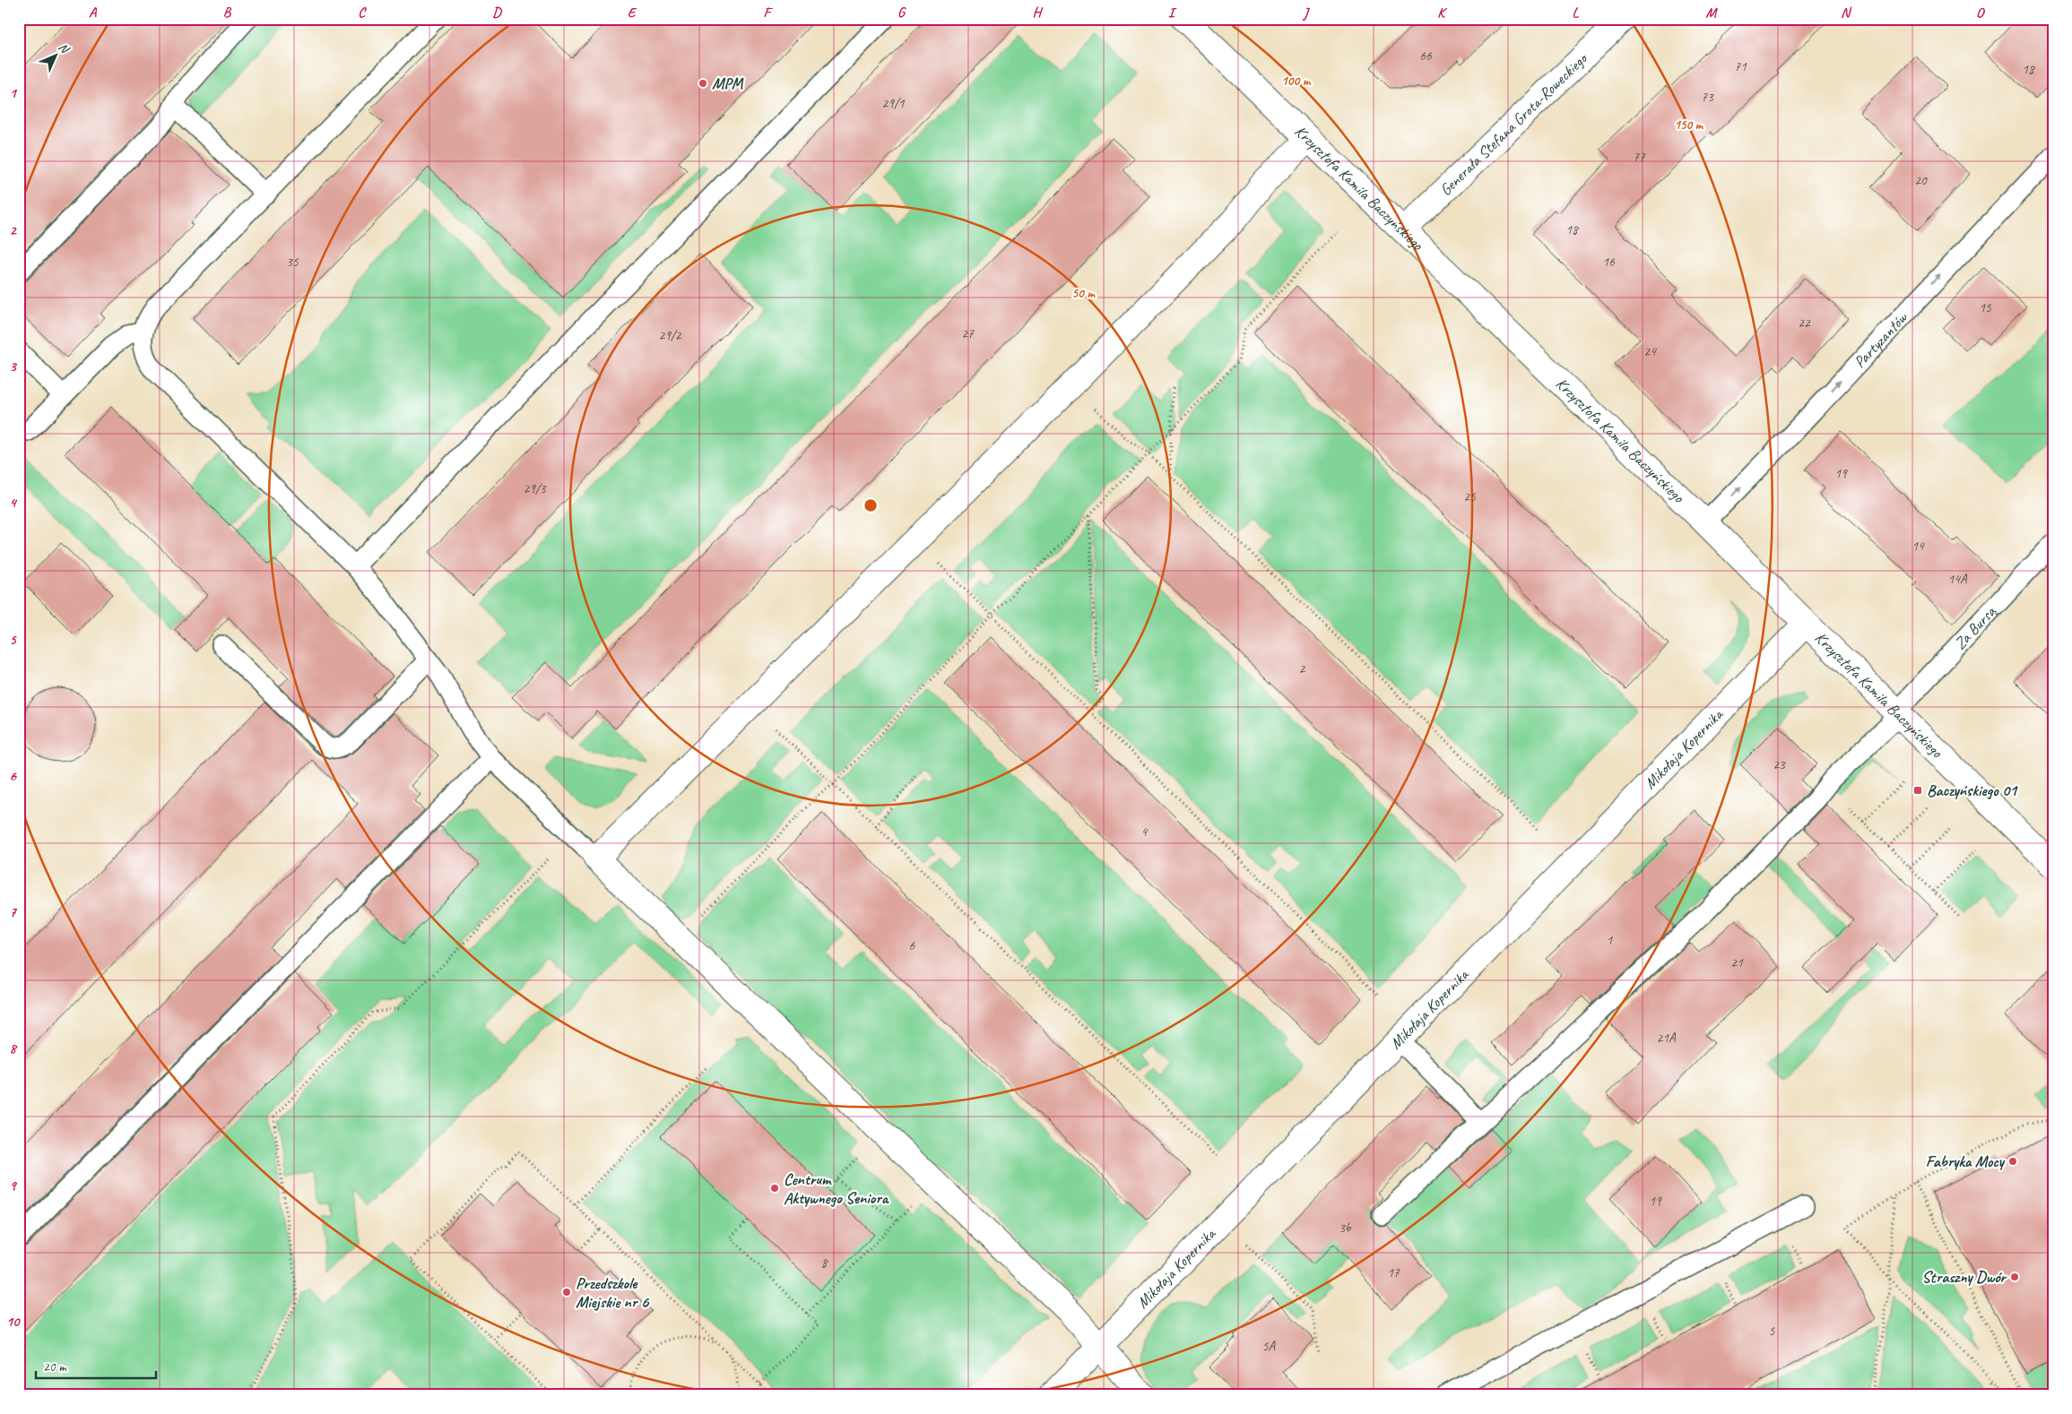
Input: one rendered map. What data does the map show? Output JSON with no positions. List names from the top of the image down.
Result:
{
  "streets": {
    "street": ["Generała Stefana Grota-Roweckiego", "Krzysztofa Kamila Baczyńskiego", "Mikołaja Kopernika"],
    "lane": ["Partyzantów", "Za Bursą"]
  },
  "crossings": [
    ["Generała Stefana Grota-Roweckiego", "Krzysztofa Kamila Baczyńskiego"],
    ["Krzysztofa Kamila Baczyńskiego", "Partyzantów"],
    ["Krzysztofa Kamila Baczyńskiego", "Za Bursą"],
    ["Krzysztofa Kamila Baczyńskiego", "Mikołaja Kopernika"]
  ],
  "one_way": ["Partyzantów"],
  "places": {
    "other": [
      "MPM",
      "Fabryka Mocy",
      "Centrum Aktywnego Seniora",
      "Straszny Dwór",
      "Przedszkole Miejskie nr 6"
    ],
    "transit": ["Baczyńskiego 01"]
  },
  "house_numbers": [
    "66",
    "71",
    "18",
    "73",
    "29/1",
    "77",
    "20",
    "18",
    "35",
    "16",
    "15",
    "22",
    "27",
    "29/2",
    "24",
    "19",
    "29/3",
    "25",
    "14",
    "14A",
    "2",
    "23",
    "4",
    "1",
    "6",
    "21",
    "21A",
    "19",
    "3b",
    "8",
    "17",
    "5",
    "5A"
  ],
  "scale_bar": "20 m",
  "north": "top right",
  "grid": {
    "columns": [
      "A",
      "B",
      "C",
      "D",
      "E",
      "F",
      "G",
      "H",
      "I",
      "J",
      "K",
      "L",
      "M",
      "N",
      "O"
    ],
    "rows": [
      "1",
      "2",
      "3",
      "4",
      "5",
      "6",
      "7",
      "8",
      "9",
      "10"
    ]
  },
  "rings": ["100 m", "150 m", "50 m"]
}
